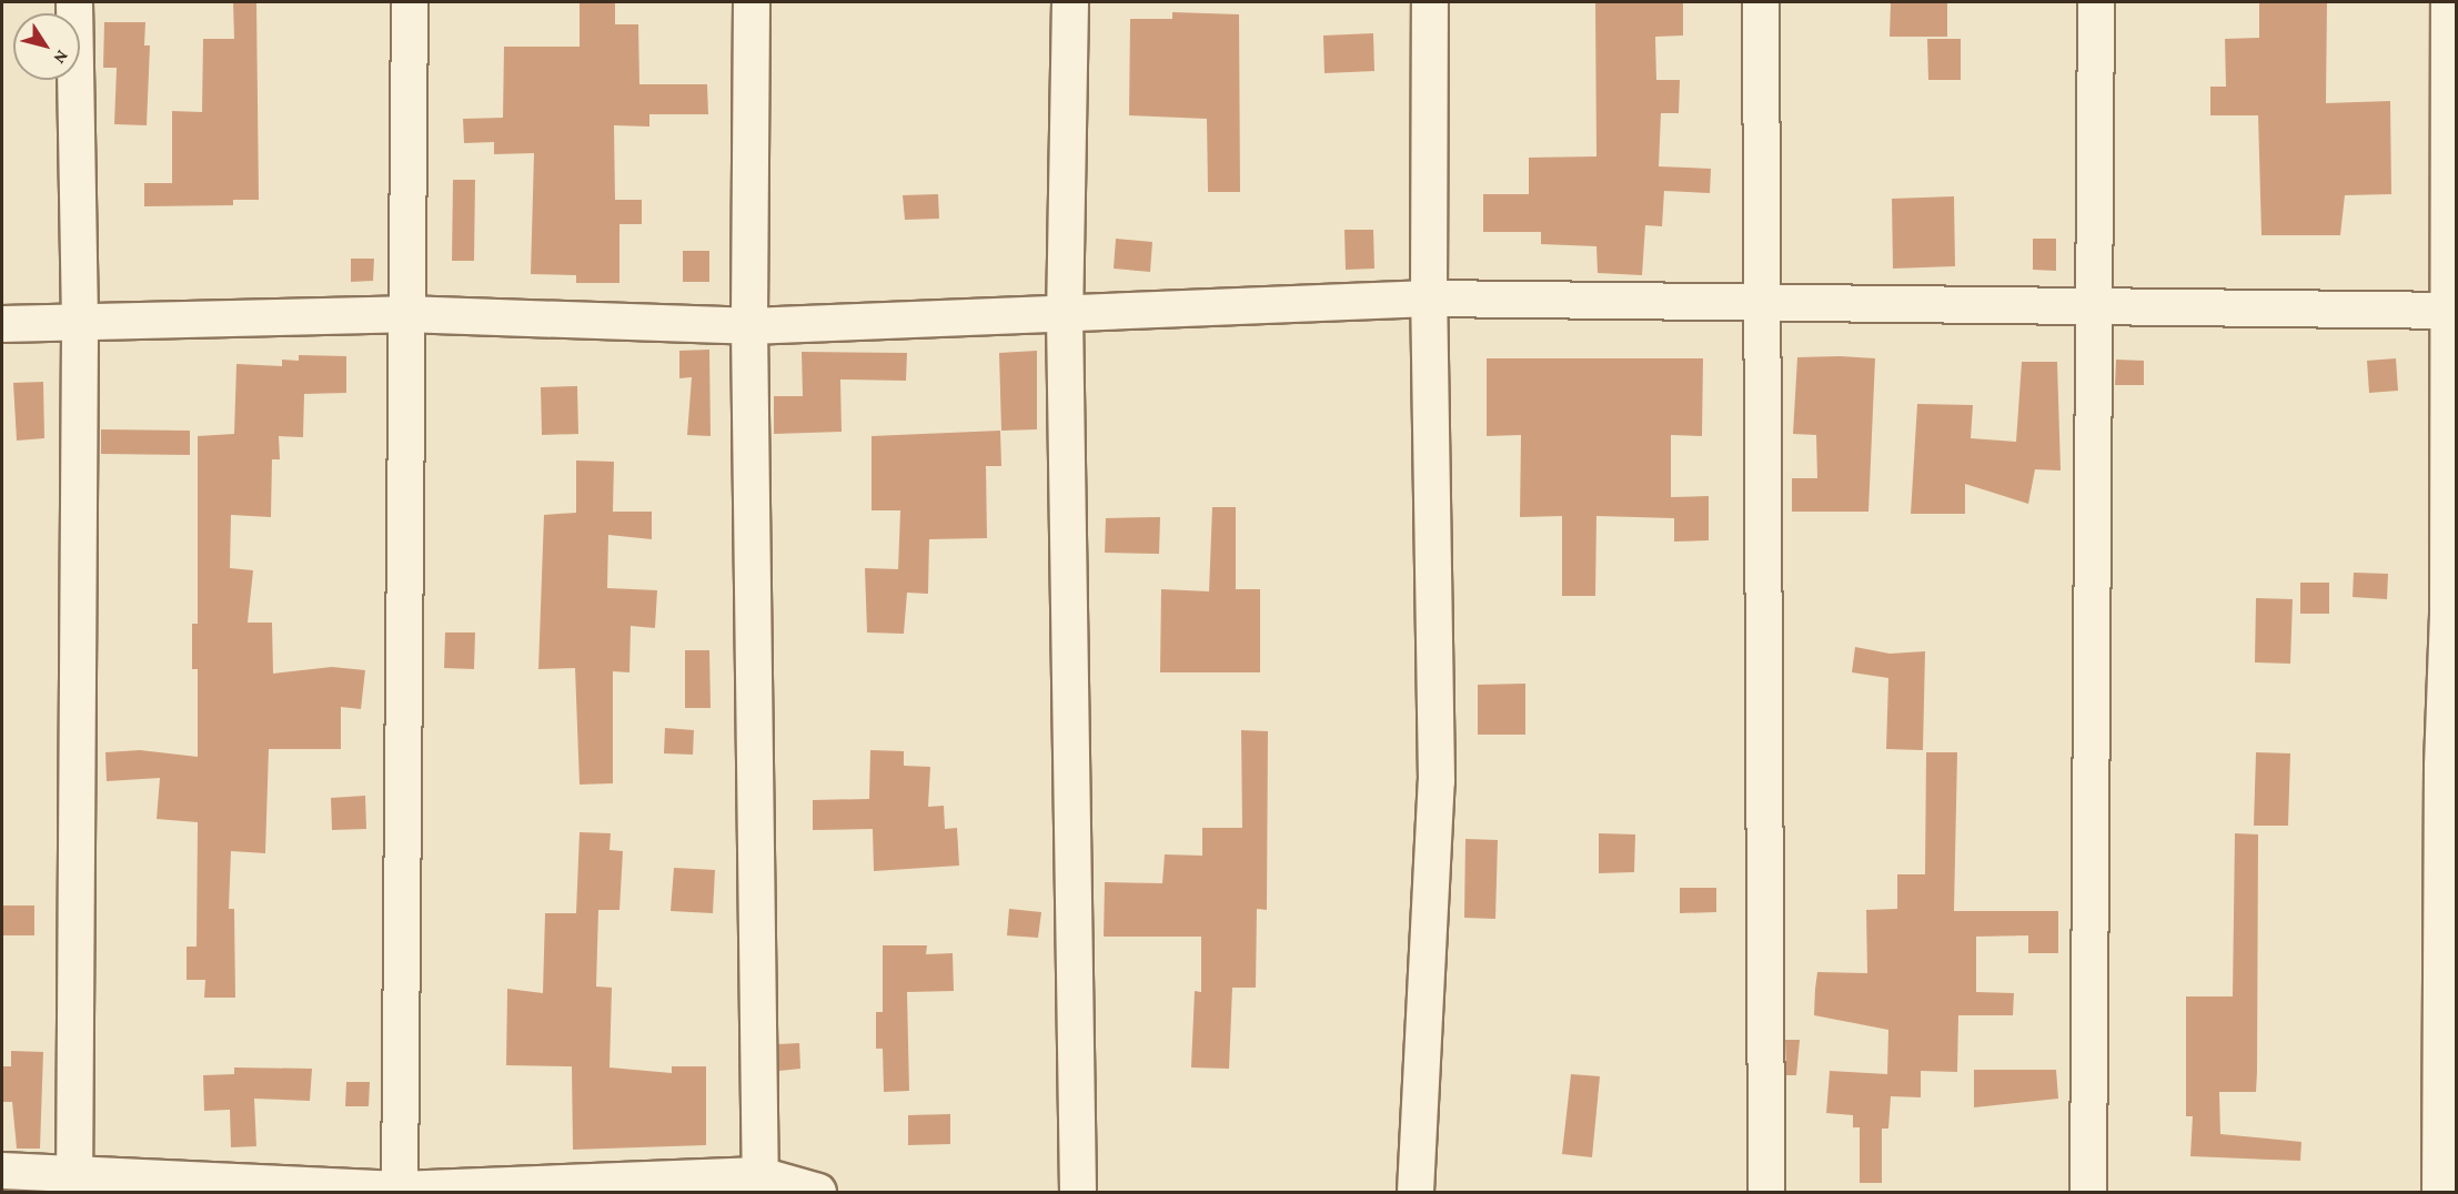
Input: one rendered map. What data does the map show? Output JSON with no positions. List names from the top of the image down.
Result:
{
  "north": "bottom right"
}
